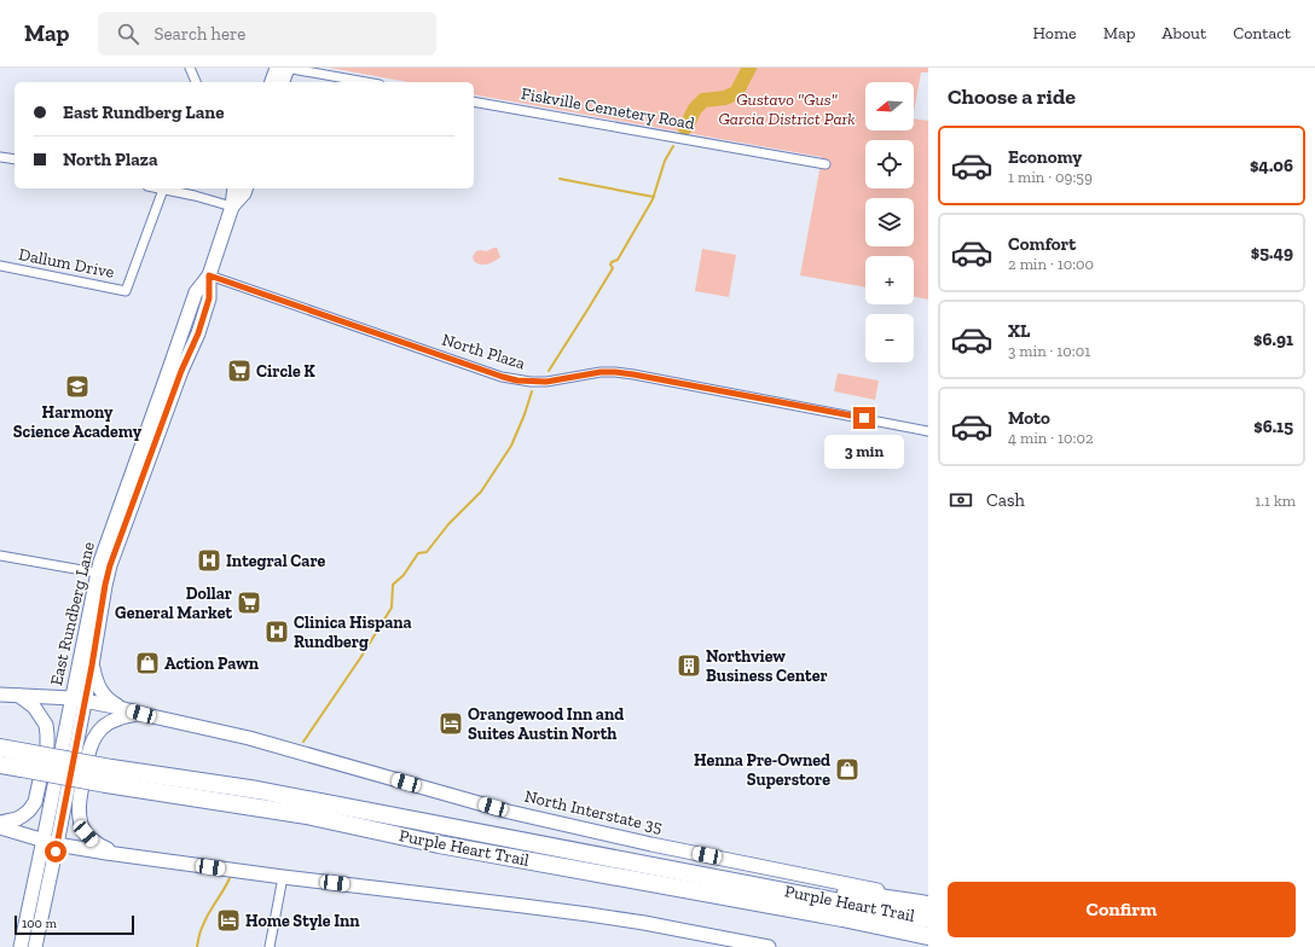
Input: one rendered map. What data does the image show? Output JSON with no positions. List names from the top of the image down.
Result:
{
  "streets": {
    "highway": ["Purple Heart Trail"],
    "main road": ["East Rundberg Lane", "North Interstate 35"],
    "street": ["Fiskville Cemetery Road", "Dallum Drive", "North Plaza"]
  },
  "crossings": [
    ["North Plaza", "East Rundberg Lane"],
    ["East Rundberg Lane", "North Interstate 35"]
  ],
  "parks": ["Gustavo \"Gus\" Garcia District Park"],
  "places": {
    "supermarket": ["Circle K", "Dollar General Market"],
    "school or university": ["Harmony Science Academy"],
    "hospital": ["Integral Care", "Clinica Hispana Rundberg"],
    "shop": ["Action Pawn", "Henna Pre-Owned Superstore"],
    "building": ["Northview Business Center"],
    "hotel": ["Orangewood Inn and Suites Austin North", "Home Style Inn"]
  },
  "scale_bar": "100 m",
  "north": "left",
  "page": {
    "header": "Map",
    "search": "Search here",
    "nav": [
      "Home",
      "Map",
      "About",
      "Contact"
    ],
    "heading": "Choose a ride",
    "map_buttons": ["+", "−"],
    "banner": ["East Rundberg Lane", "North Plaza"],
    "list": [
      {
        "name": "Economy",
        "note": "1 min · 09:59",
        "value": "$4.06"
      },
      {
        "name": "Comfort",
        "note": "2 min · 10:00",
        "value": "$5.49"
      },
      {
        "name": "XL",
        "note": "3 min · 10:01",
        "value": "$6.91"
      },
      {
        "name": "Moto",
        "note": "4 min · 10:02",
        "value": "$6.15"
      }
    ],
    "bubble": "3 min",
    "pay": ["Cash", "1.1 km"],
    "buttons": "Confirm",
    "scale": "100 m"
  }
}
